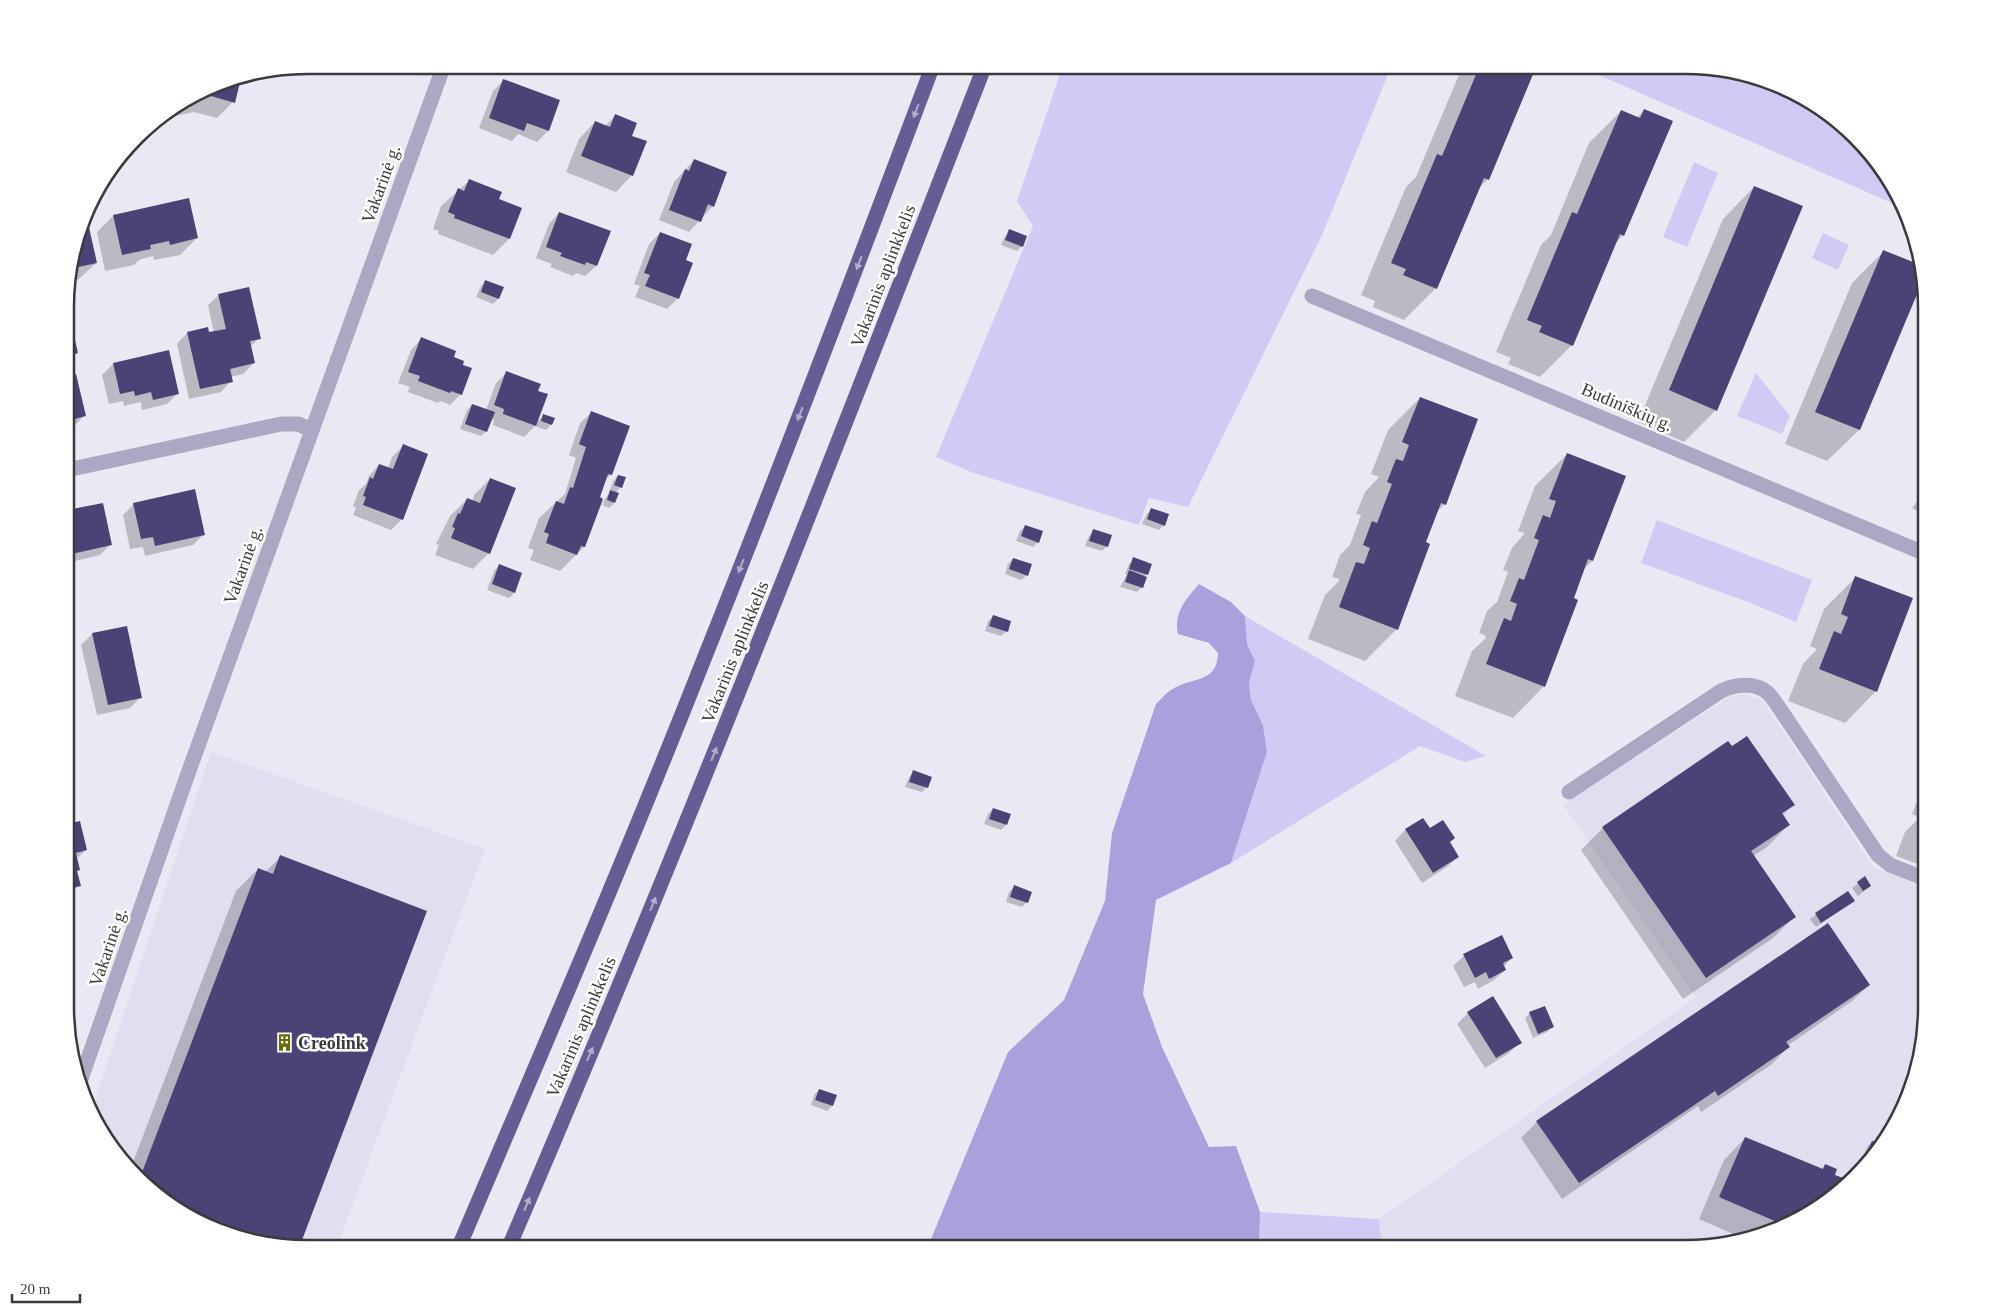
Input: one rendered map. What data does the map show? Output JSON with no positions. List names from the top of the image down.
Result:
{
  "streets": {
    "highway": ["Vakarinis aplinkkelis"],
    "street": ["Vakarinė g.", "Budiniškių g."]
  },
  "places": {
    "building": ["Creolink"]
  },
  "scale_bar": "20 m"
}
